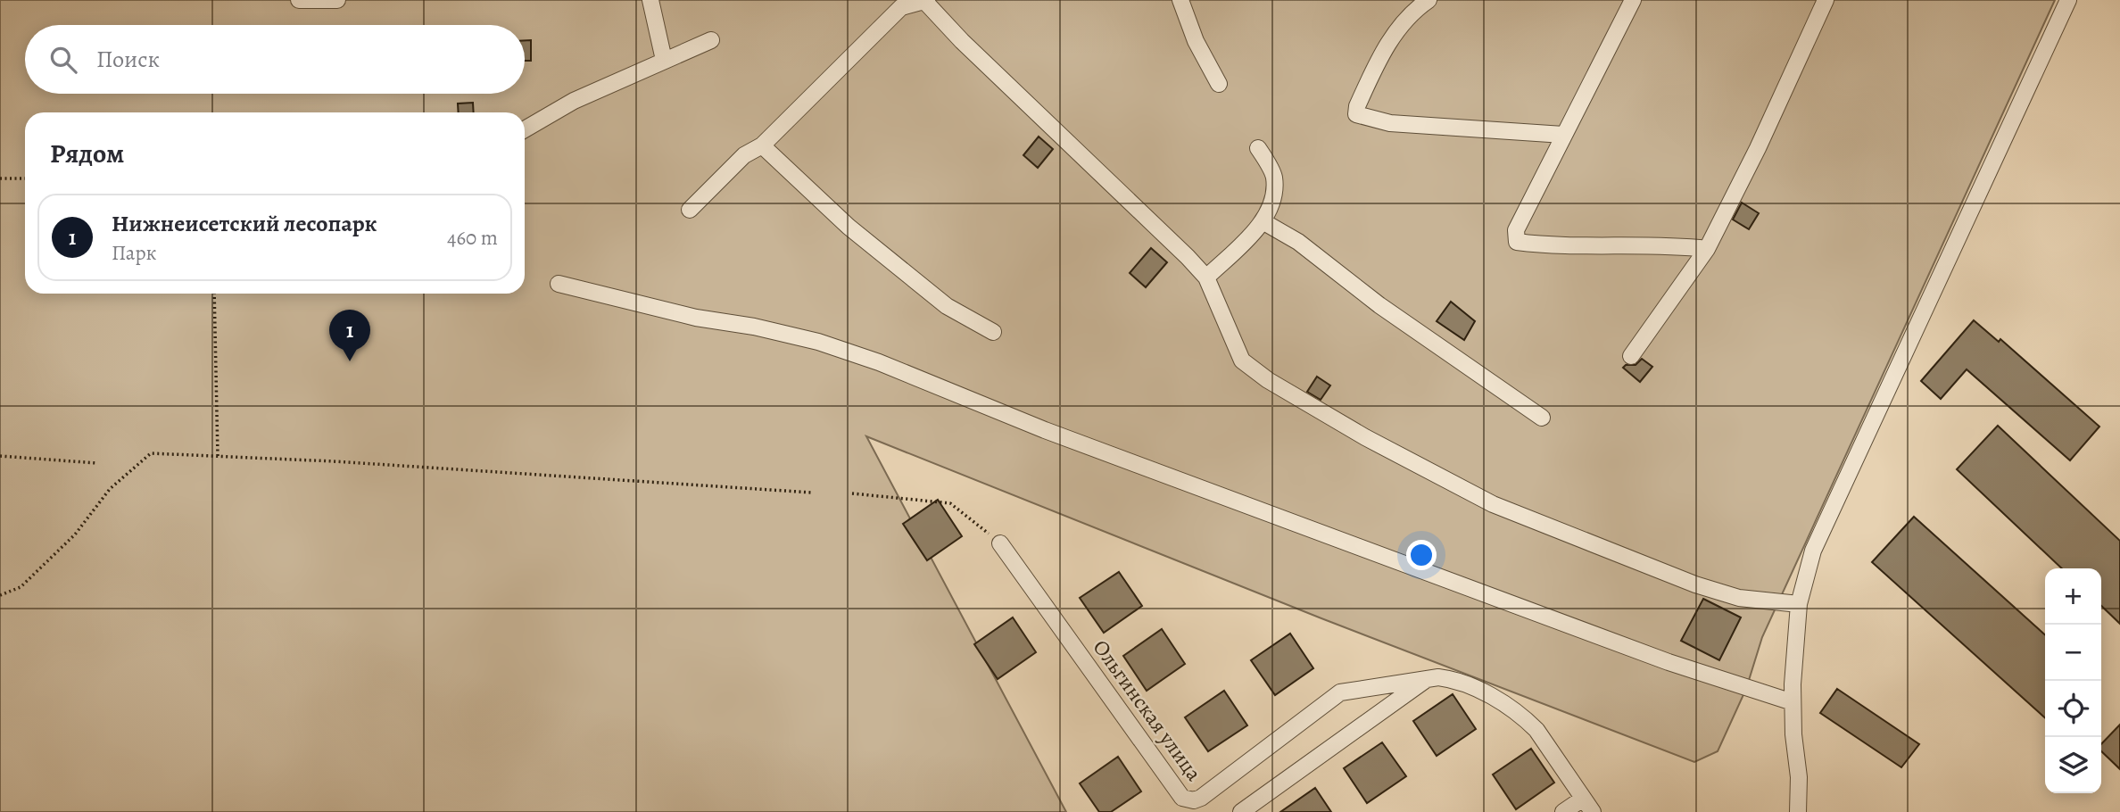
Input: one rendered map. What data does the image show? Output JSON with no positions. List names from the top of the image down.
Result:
{
  "streets": {
    "street": ["Ольгинская улица"]
  },
  "page": {
    "search": "Поиск",
    "heading": "Рядом",
    "list": [
      {
        "mark": "1",
        "name": "Нижнеисетский лесопарк",
        "note": "Парк",
        "value": "460 m"
      }
    ],
    "pins": "1",
    "map_buttons": ["+", "−"]
  }
}
